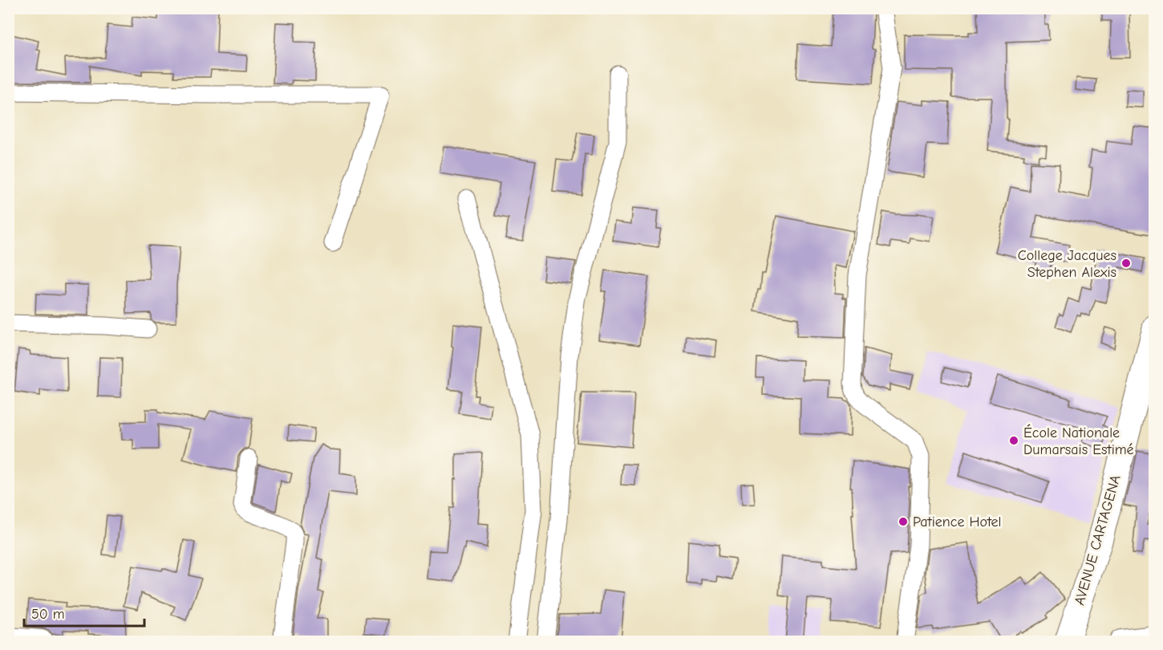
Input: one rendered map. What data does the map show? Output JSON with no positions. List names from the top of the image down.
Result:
{
  "streets": {
    "street": ["AVENUE CARTAGENA"]
  },
  "places": ["College Jacques Stephen Alexis", "École Nationale Dumarsais Estimé", "Patience Hotel"],
  "scale_bar": "50 m"
}
